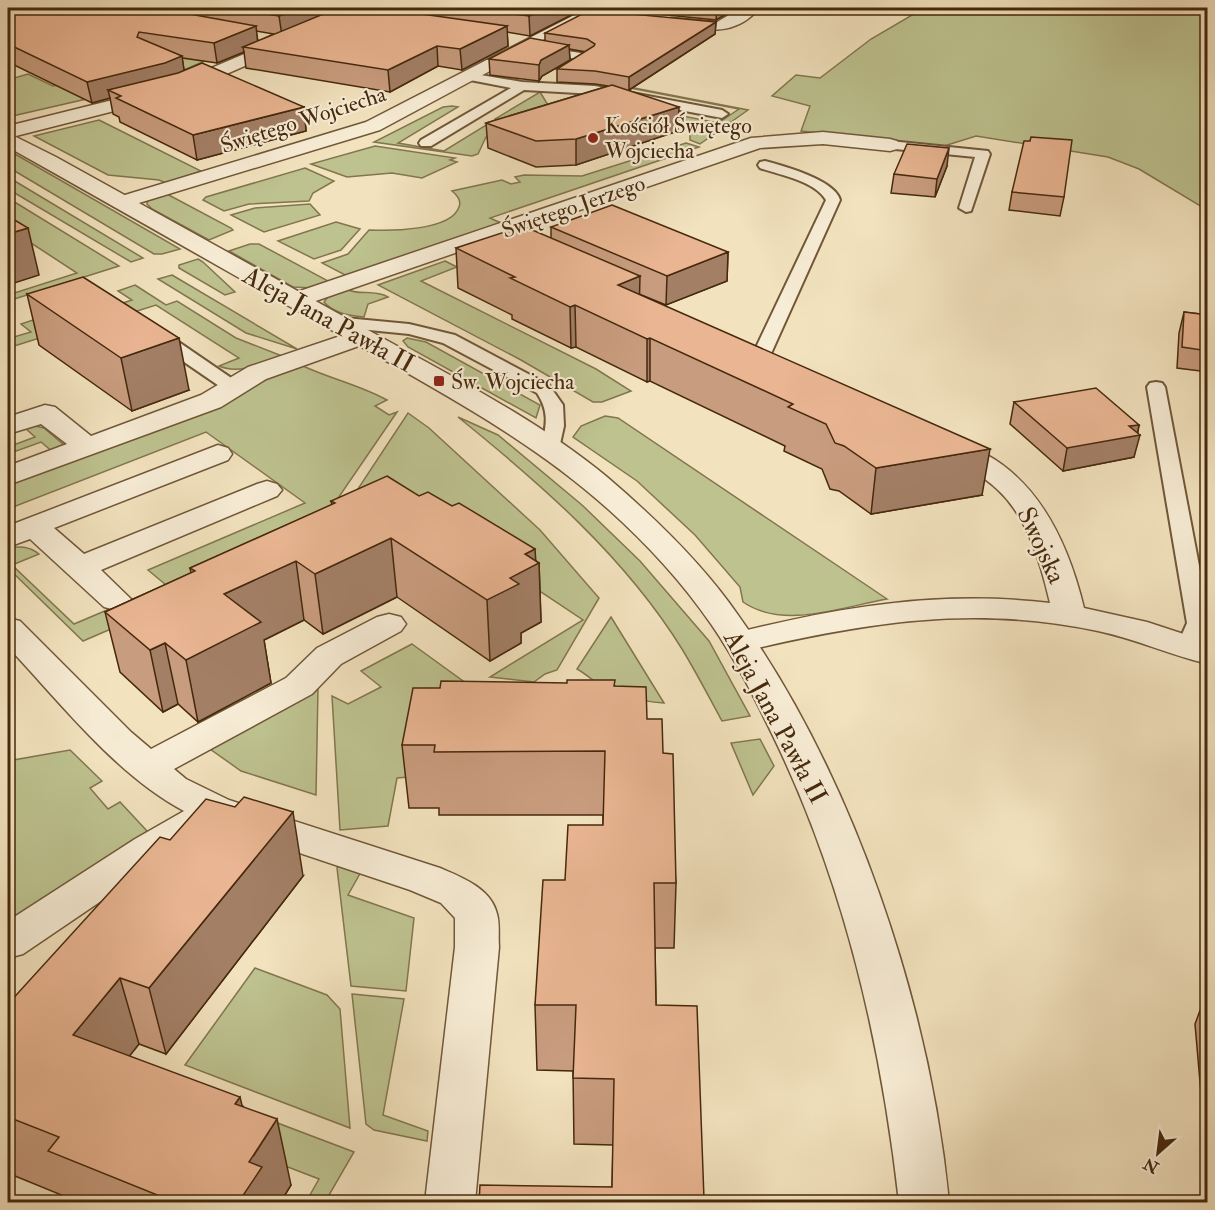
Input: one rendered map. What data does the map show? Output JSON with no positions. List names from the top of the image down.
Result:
{
  "streets": {
    "street": [
      "Świętego Wojciecha",
      "Świętego Jerzego",
      "Aleja Jana Pawła II",
      "Swojska"
    ]
  },
  "crossings": [
    ["Świętego Wojciecha", "Aleja Jana Pawła II"],
    ["Świętego Jerzego", "Aleja Jana Pawła II"],
    ["Aleja Jana Pawła II", "Swojska"]
  ],
  "places": {
    "other": ["Kościół Świętego Wojciecha"],
    "transit": ["Św. Wojciecha"]
  },
  "north": "bottom left"
}
